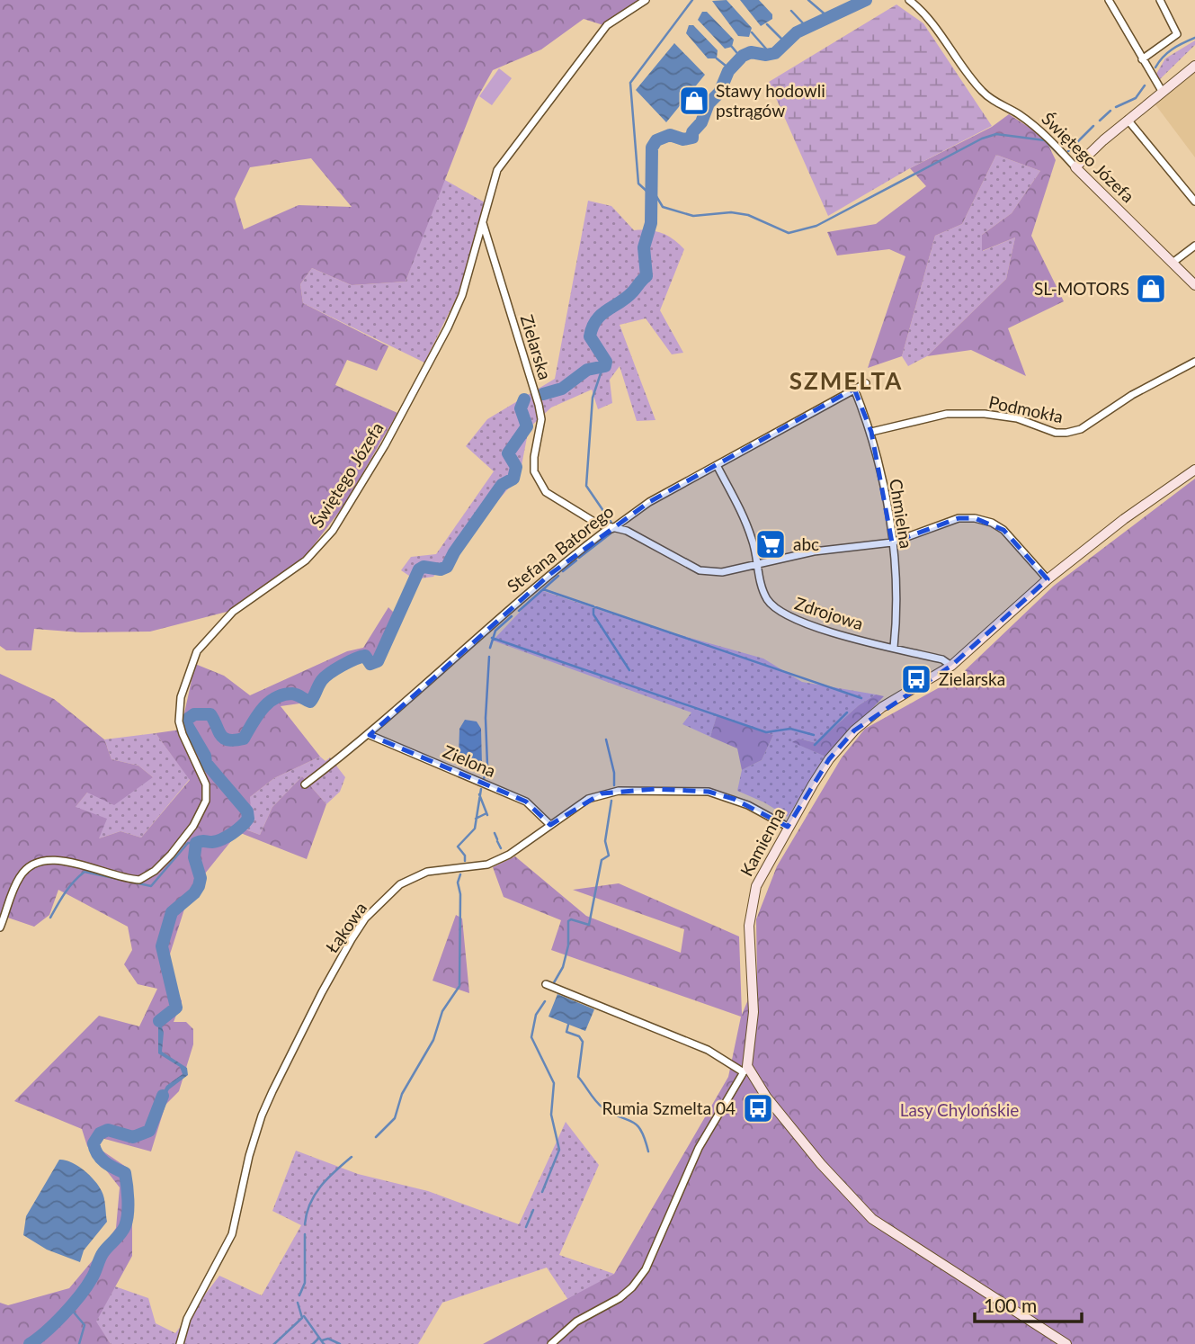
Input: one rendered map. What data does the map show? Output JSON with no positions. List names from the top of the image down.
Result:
{
  "streets": {
    "street": [
      "Świętego Józefa",
      "Zielarska",
      "Podmokła",
      "Chmielna",
      "Stefana Batorego",
      "Zdrojowa",
      "Zielona",
      "Kamienna",
      "Łąkowa"
    ]
  },
  "crossings": [
    ["Świętego Józefa", "Zielarska"],
    ["Zielarska", "Chmielna"],
    ["Zielarska", "Stefana Batorego"],
    ["Zielarska", "Zdrojowa"],
    ["Zielarska", "Kamienna"],
    ["Podmokła", "Chmielna"],
    ["Chmielna", "Stefana Batorego"],
    ["Chmielna", "Zdrojowa"],
    ["Stefana Batorego", "Zdrojowa"],
    ["Stefana Batorego", "Zielona"],
    ["Zdrojowa", "Kamienna"],
    ["Zielona", "Łąkowa"],
    ["Kamienna", "Łąkowa"]
  ],
  "districts": ["SZMELTA"],
  "parks": ["Lasy Chylońskie"],
  "places": {
    "shop": ["Stawy hodowli pstrągów", "SL-MOTORS"],
    "supermarket": ["abc"],
    "bus stop": ["Zielarska", "Rumia Szmelta 04"]
  },
  "scale_bar": "100 m"
}
